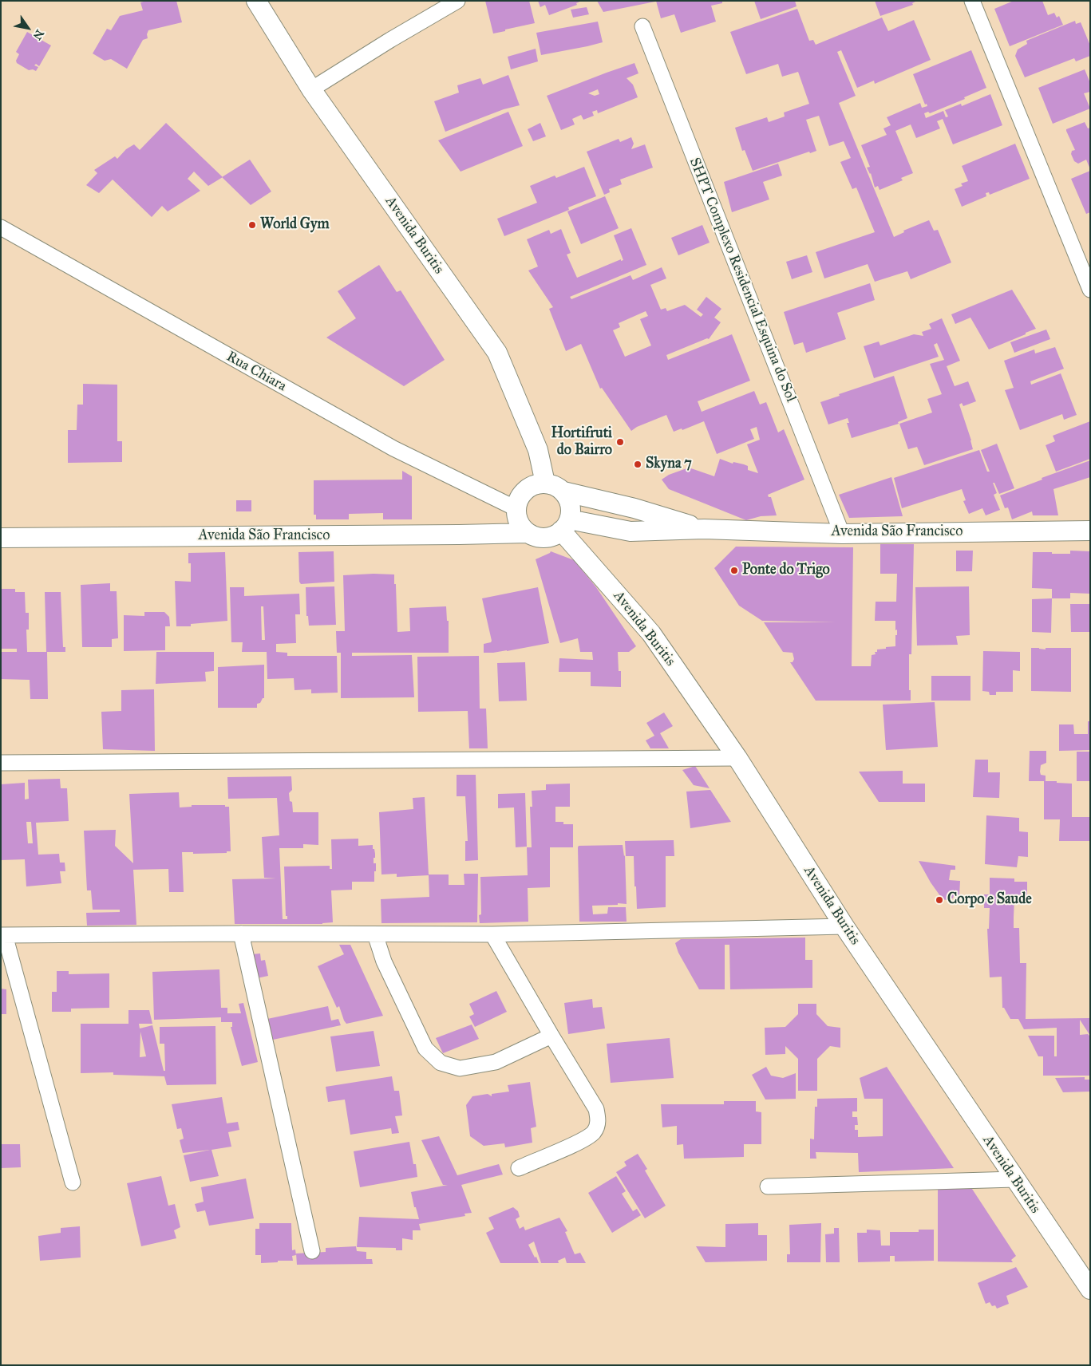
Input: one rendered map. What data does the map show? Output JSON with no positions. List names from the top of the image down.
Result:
{
  "streets": {
    "street": [
      "Avenida Buritis",
      "SHPT Complexo Residencial Esquina do Sol",
      "Rua Chiara",
      "Avenida São Francisco"
    ]
  },
  "crossings": [
    ["Avenida Buritis", "Rua Chiara"],
    ["Avenida Buritis", "Avenida São Francisco"],
    ["SHPT Complexo Residencial Esquina do Sol", "Avenida São Francisco"],
    ["Rua Chiara", "Avenida São Francisco"]
  ],
  "places": [
    "World Gym",
    "Hortifruti do Bairro",
    "Skyna 7",
    "Ponte do Trigo",
    "Corpo e Saude"
  ],
  "north": "bottom right"
}
